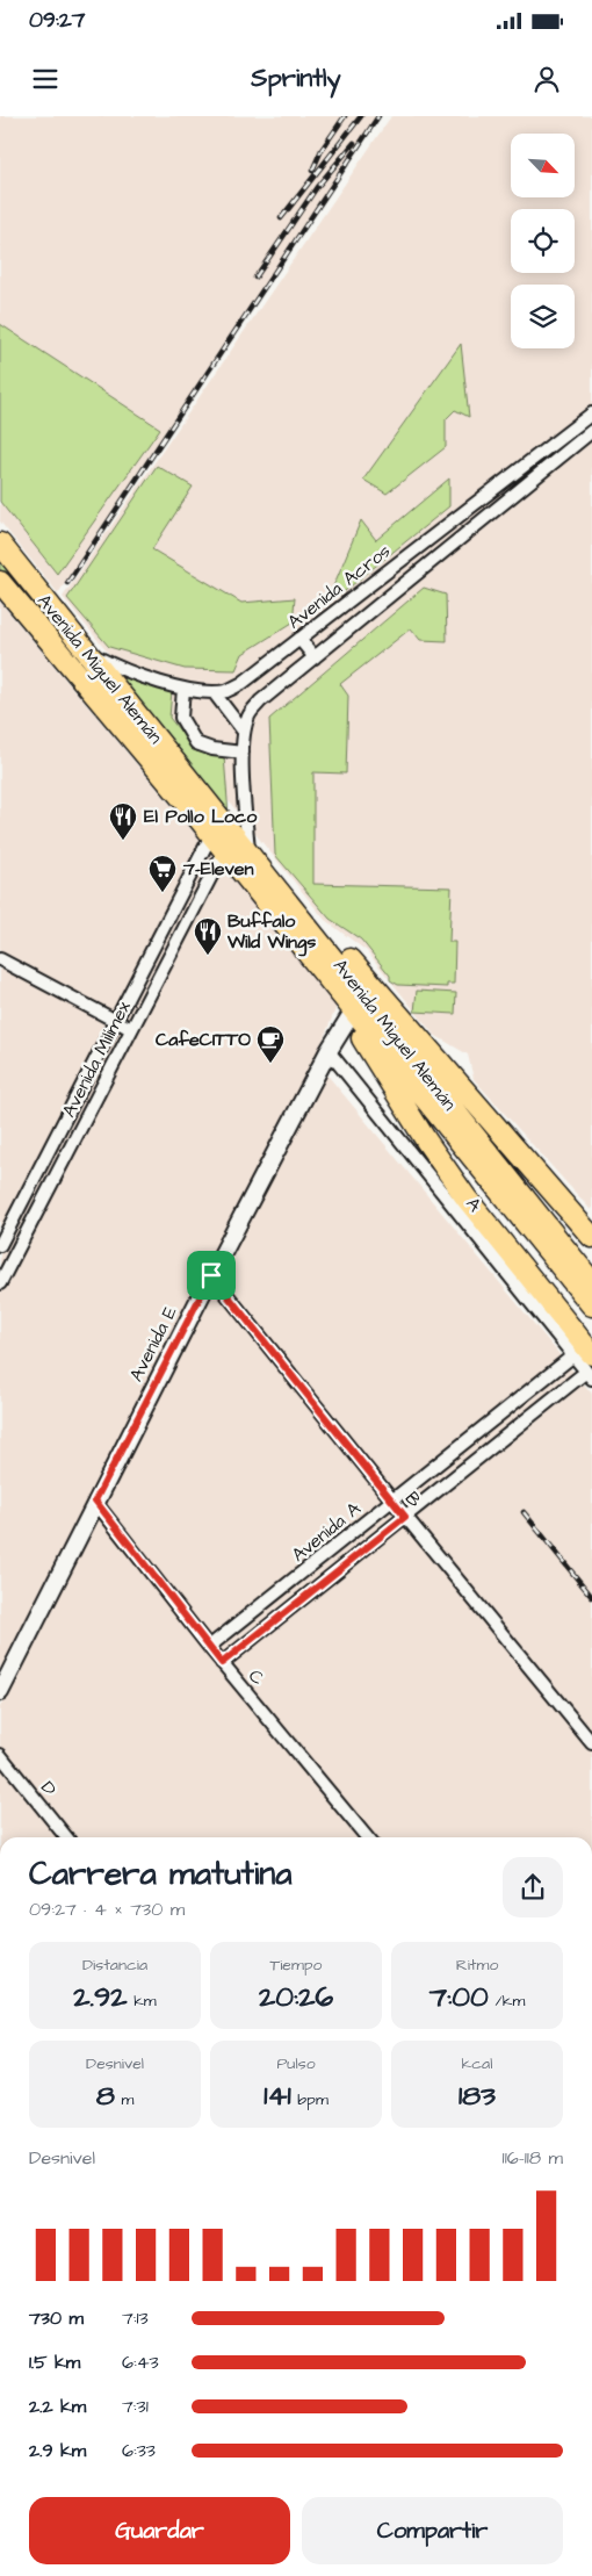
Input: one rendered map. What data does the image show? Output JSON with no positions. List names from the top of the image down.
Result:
{
  "streets": {
    "highway": ["Avenida Miguel Alemán"],
    "main road": ["Avenida E"],
    "street": [
      "Avenida Acros",
      "Avenida Milimex",
      "A",
      "B",
      "Avenida A",
      "C",
      "D"
    ]
  },
  "crossings": [
    ["Avenida Acros", "Avenida Miguel Alemán"],
    ["Avenida Miguel Alemán", "Avenida Milimex"],
    ["A", "Avenida E"],
    ["A", "Avenida A"],
    ["Avenida E", "B"],
    ["Avenida E", "C"],
    ["B", "Avenida A"],
    ["Avenida A", "C"]
  ],
  "places": {
    "restaurant": ["El Pollo Loco", "Buffalo Wild Wings"],
    "supermarket": ["7-Eleven"],
    "cafe": ["CafeCITTO"]
  },
  "north": "bottom right",
  "page": {
    "status": "09:27",
    "header": "Sprintly",
    "heading": ["Carrera matutina", "09:27 · 4 × 730 m"],
    "stats": [
      ["Distancia", "2.92 km"],
      ["Tiempo", "20:26"],
      ["Ritmo", "7:00 /km"],
      ["Desnivel", "8 m"],
      ["Pulso", "141 bpm"],
      ["kcal", "183"]
    ],
    "chart": ["Desnivel", "116–118 m"],
    "list": [
      {
        "name": "730 m",
        "note": "7:13"
      },
      {
        "name": "1.5 km",
        "note": "6:43"
      },
      {
        "name": "2.2 km",
        "note": "7:31"
      },
      {
        "name": "2.9 km",
        "note": "6:33"
      }
    ],
    "buttons": ["Guardar", "Compartir"]
  }
}
